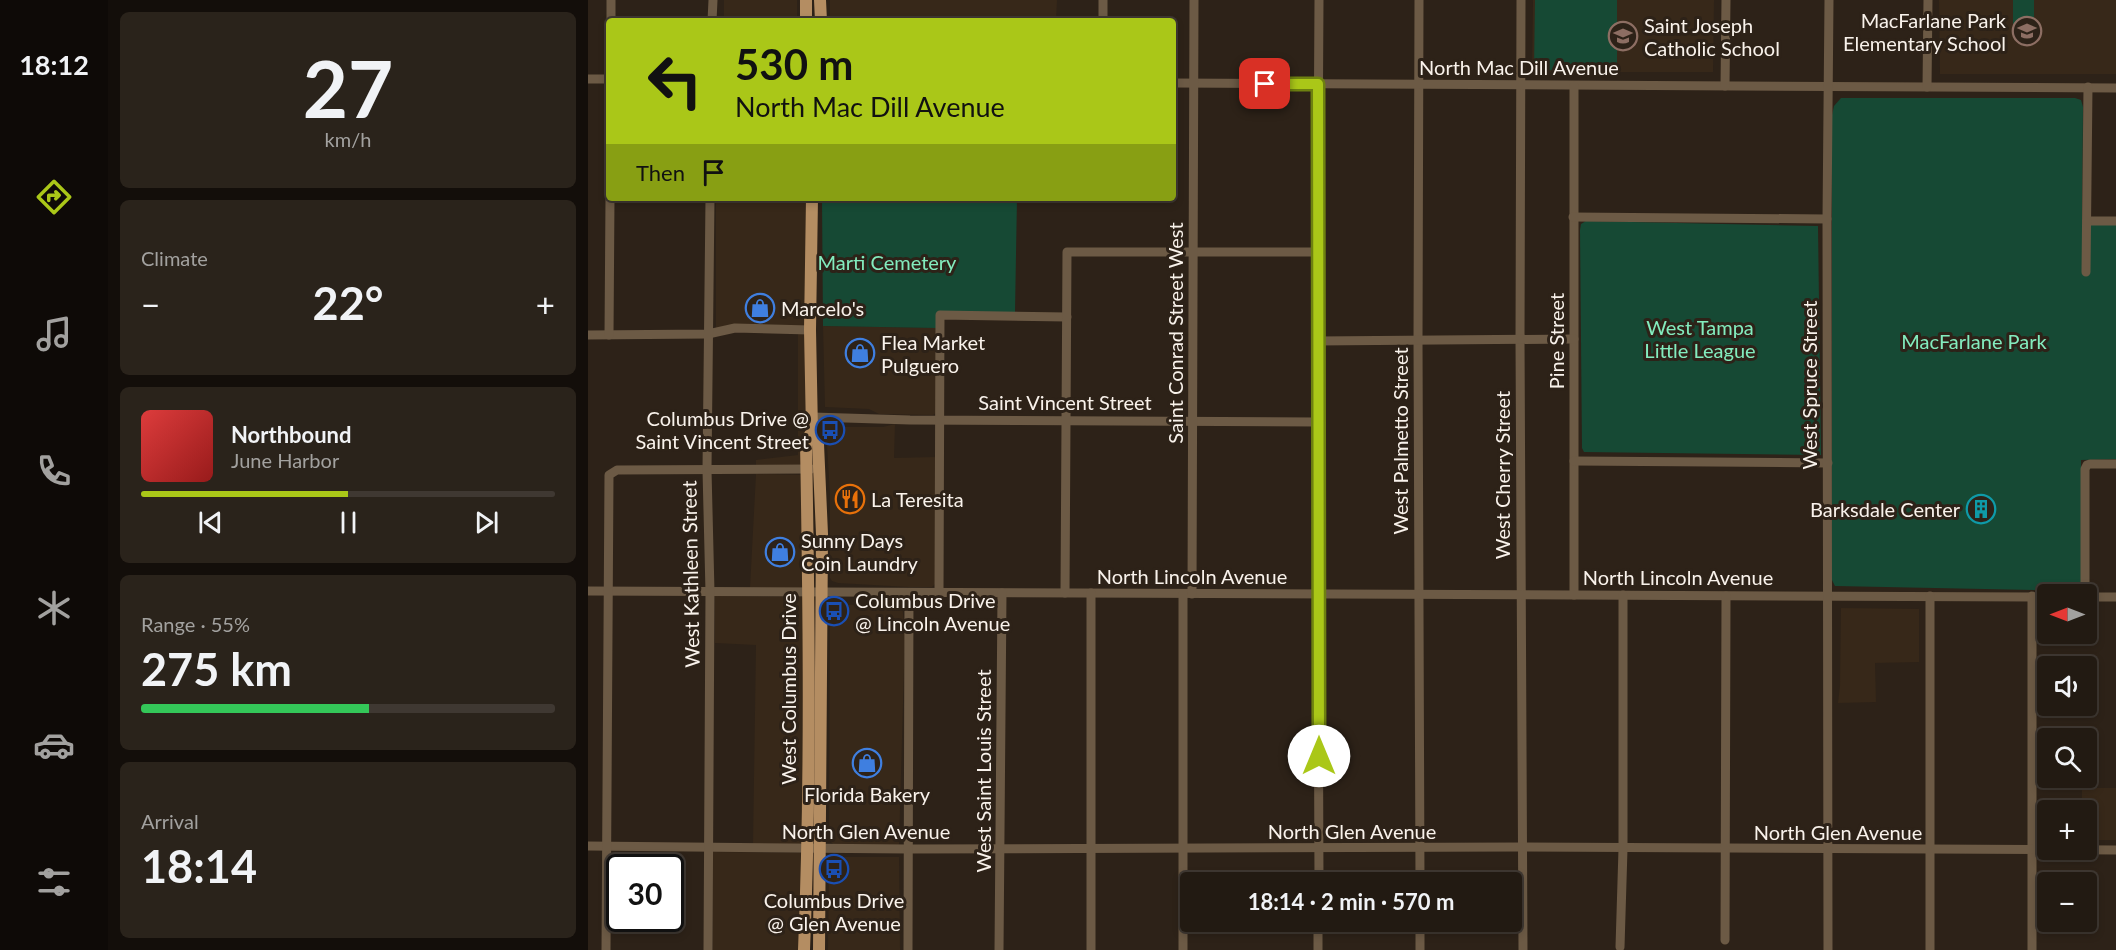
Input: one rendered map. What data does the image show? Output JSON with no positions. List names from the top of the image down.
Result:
{
  "streets": {
    "main road": ["West Columbus Drive"],
    "street": [
      "North Mac Dill Avenue",
      "Saint Conrad Street West",
      "Pine Street",
      "West Spruce Street",
      "Saint Vincent Street",
      "West Palmetto Street",
      "West Cherry Street",
      "West Kathleen Street",
      "North Lincoln Avenue",
      "West Saint Louis Street",
      "North Glen Avenue"
    ]
  },
  "crossings": [
    ["North Mac Dill Avenue", "Saint Conrad Street West"],
    ["North Mac Dill Avenue", "Pine Street"],
    ["North Mac Dill Avenue", "West Spruce Street"],
    ["North Mac Dill Avenue", "West Palmetto Street"],
    ["North Mac Dill Avenue", "West Cherry Street"],
    ["Saint Conrad Street West", "Saint Vincent Street"],
    ["Saint Conrad Street West", "North Lincoln Avenue"],
    ["Saint Conrad Street West", "North Glen Avenue"],
    ["Pine Street", "North Lincoln Avenue"],
    ["West Spruce Street", "North Lincoln Avenue"],
    ["West Spruce Street", "North Glen Avenue"],
    ["Saint Vincent Street", "West Columbus Drive"],
    ["West Palmetto Street", "North Lincoln Avenue"],
    ["West Palmetto Street", "North Glen Avenue"],
    ["West Cherry Street", "North Lincoln Avenue"],
    ["West Cherry Street", "North Glen Avenue"],
    ["West Kathleen Street", "North Lincoln Avenue"],
    ["West Kathleen Street", "North Glen Avenue"],
    ["North Lincoln Avenue", "West Columbus Drive"],
    ["North Lincoln Avenue", "West Saint Louis Street"],
    ["West Columbus Drive", "North Glen Avenue"],
    ["West Saint Louis Street", "North Glen Avenue"]
  ],
  "parks": ["Marti Cemetery", "West Tampa Little League", "MacFarlane Park"],
  "places": {
    "school or university": ["MacFarlane Park Elementary School", "Saint Joseph Catholic School"],
    "shop": [
      "Marcelo's",
      "Flea Market Pulguero",
      "Sunny Days Coin Laundry",
      "Florida Bakery"
    ],
    "bus stop": ["Columbus Drive @ Saint Vincent Street", "Columbus Drive @ Lincoln Avenue", "Columbus Drive @ Glen Avenue"],
    "restaurant": ["La Teresita"],
    "building": ["Barksdale Center"]
  },
  "north": "left",
  "page": {
    "tabs": "18:12",
    "tile": [
      ["27", "km/h"],
      "Climate",
      ["Range · 55%", "275 km"],
      ["Arrival", "18:14"]
    ],
    "turn": ["530 m", "North Mac Dill Avenue"],
    "then": "Then",
    "heat": ["−", "22°", "+"],
    "song": ["Northbound", "June Harbor"],
    "map_buttons": ["+", "−"],
    "limit": "30",
    "trip": "18:14 · 2 min · 570 m"
  }
}
